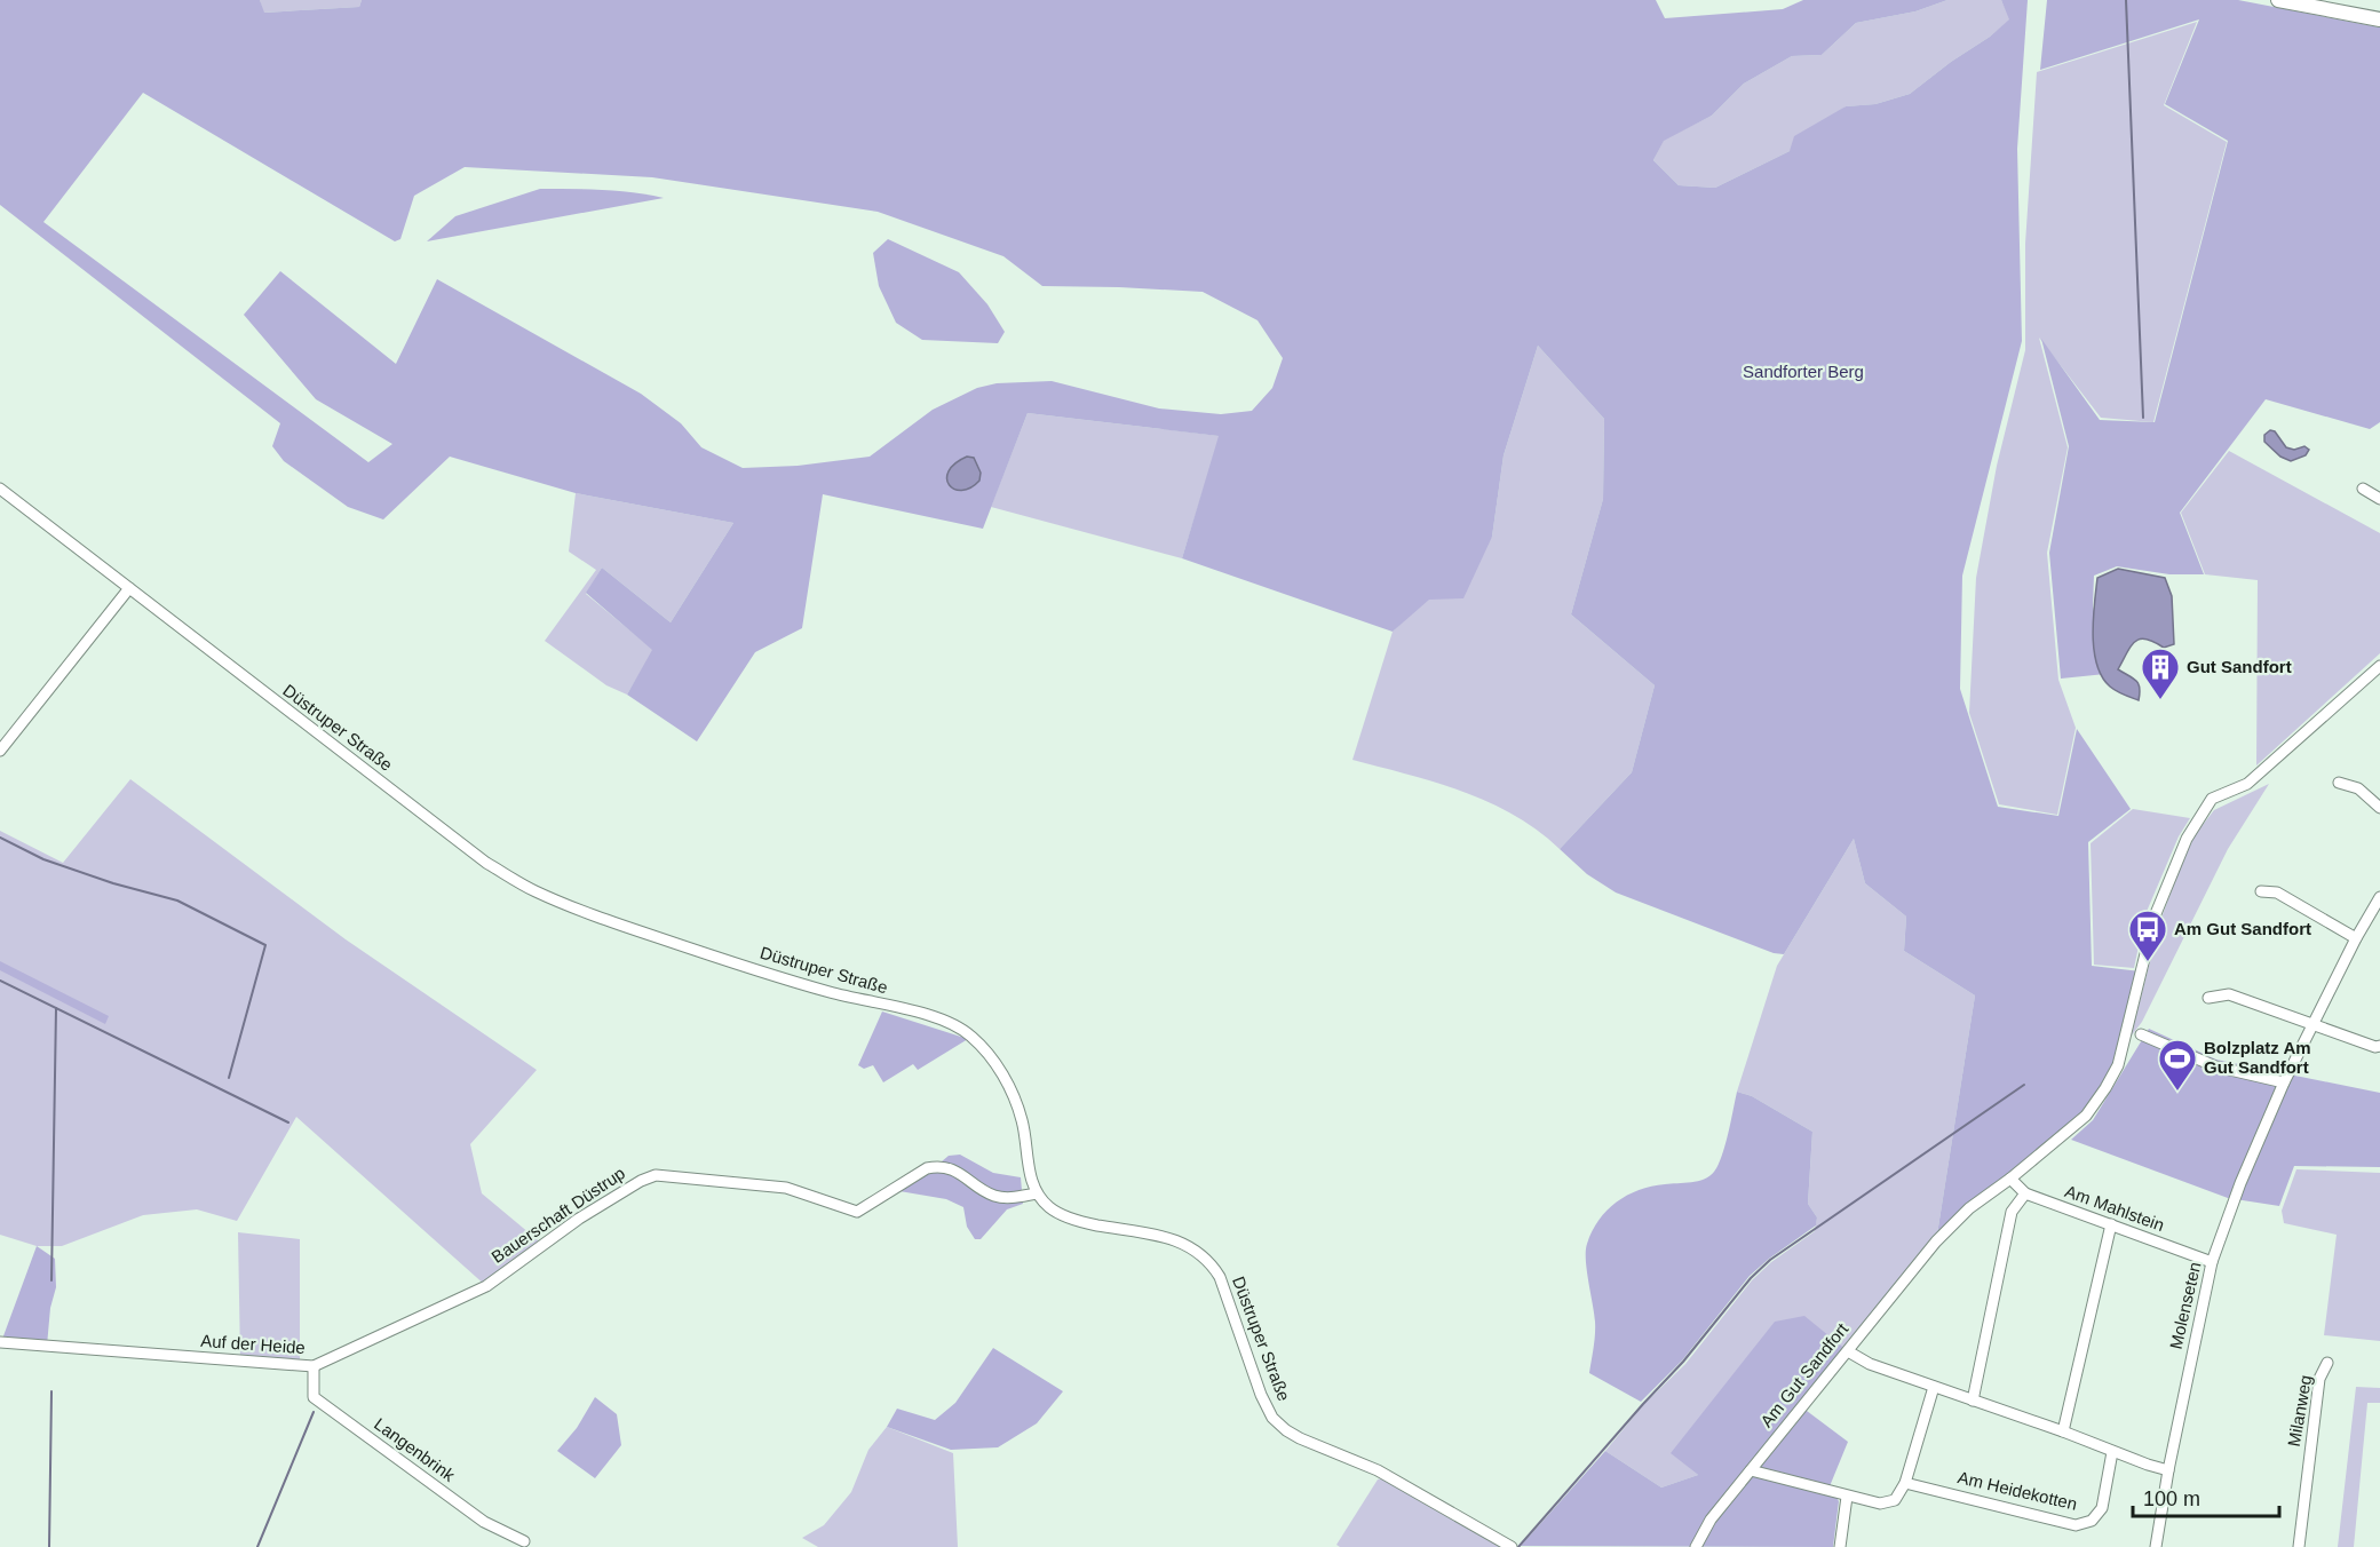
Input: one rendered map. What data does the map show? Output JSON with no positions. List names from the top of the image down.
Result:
{
  "streets": {
    "street": [
      "Düstruper Straße",
      "Am Mahlstein",
      "Bauerschaft Düstrup",
      "Molenseten",
      "Auf der Heide",
      "Am Gut Sandfort",
      "Milanweg",
      "Langenbrink",
      "Am Heidekotten"
    ]
  },
  "crossings": [
    ["Düstruper Straße", "Bauerschaft Düstrup"],
    ["Am Mahlstein", "Molenseten"],
    ["Am Mahlstein", "Am Gut Sandfort"],
    ["Bauerschaft Düstrup", "Auf der Heide"],
    ["Auf der Heide", "Langenbrink"]
  ],
  "parks": ["Sandforter Berg"],
  "places": {
    "building": ["Gut Sandfort"],
    "bus stop": ["Am Gut Sandfort"],
    "sports": ["Bolzplatz Am Gut Sandfort"]
  },
  "scale_bar": "100 m"
}
